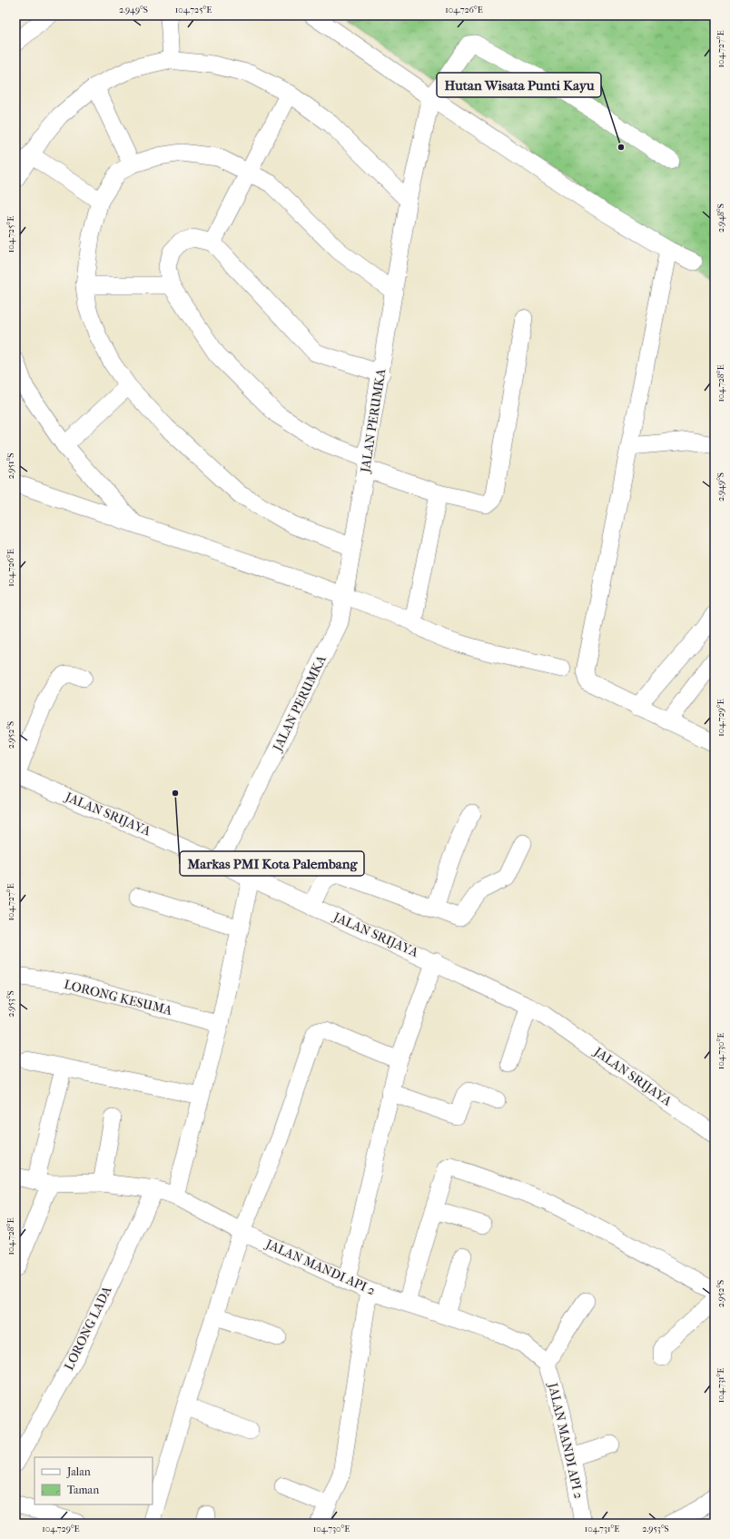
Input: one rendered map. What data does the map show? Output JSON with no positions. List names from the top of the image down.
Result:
{
  "streets": {
    "street": [
      "JALAN PERUMKA",
      "JALAN SRIJAYA",
      "LORONG KESUMA",
      "JALAN MANDI API 2",
      "LORONG LADA"
    ]
  },
  "crossings": [
    ["JALAN PERUMKA", "JALAN SRIJAYA"],
    ["JALAN MANDI API 2", "LORONG LADA"]
  ],
  "places": ["Hutan Wisata Punti Kayu", "Markas PMI Kota Palembang"],
  "legend": ["Jalan", "Taman"],
  "coordinates": [
    "2.949°S",
    "104.725°E",
    "104.726°E",
    "104.727°E",
    "2.948°S",
    "104.728°E",
    "2.951°S",
    "104.729°E",
    "2.952°S",
    "2.953°S",
    "104.730°E",
    "104.731°E"
  ]
}
